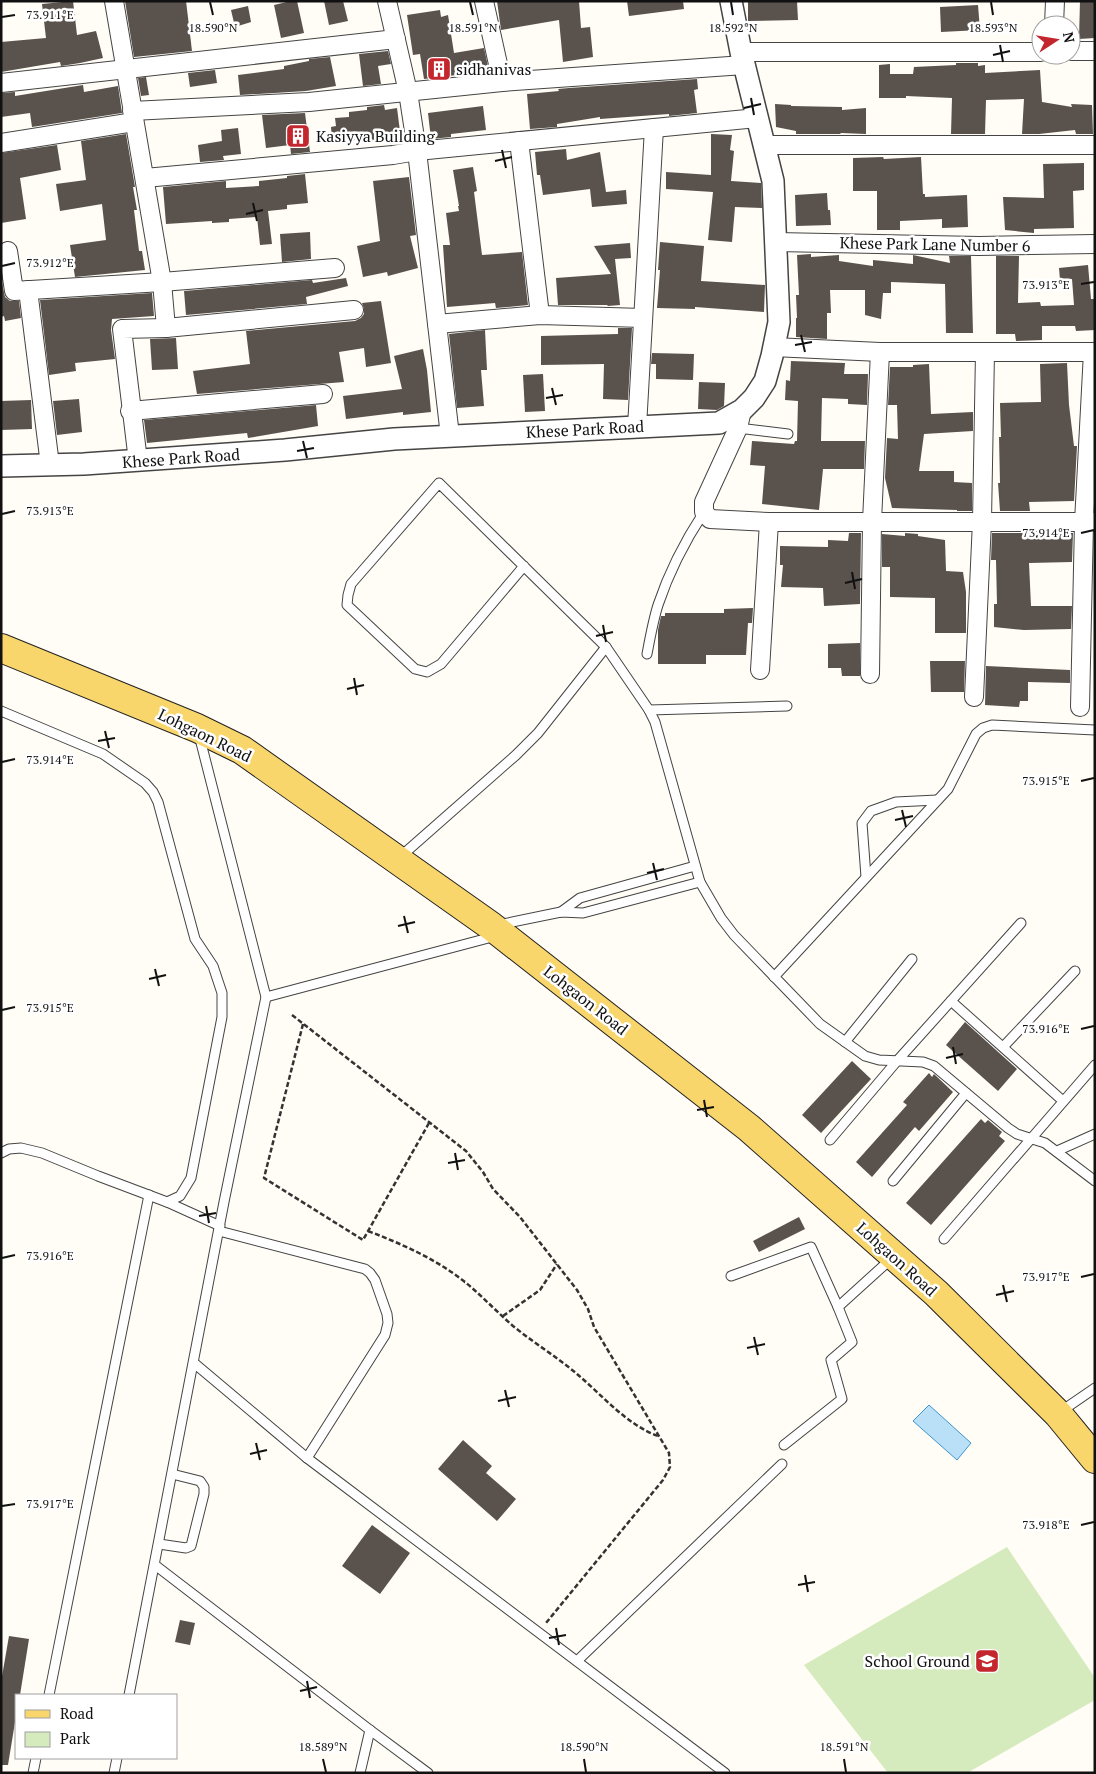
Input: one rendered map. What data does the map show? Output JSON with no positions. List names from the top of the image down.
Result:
{
  "streets": {
    "main road": ["Lohgaon Road"],
    "street": ["Khese Park Lane Number 6", "Khese Park Road"]
  },
  "crossings": [
    ["Khese Park Lane Number 6", "Khese Park Road"]
  ],
  "places": {
    "building": ["sidhanivas", "Kasiyya Building"],
    "school or university": ["School Ground"]
  },
  "legend": ["Road", "Park"],
  "north": "right",
  "coordinates": [
    "73.911°E",
    "18.590°N",
    "18.591°N",
    "18.592°N",
    "18.593°N",
    "73.912°E",
    "73.913°E",
    "73.914°E",
    "73.915°E",
    "73.916°E",
    "73.917°E",
    "73.918°E",
    "18.589°N"
  ]
}
